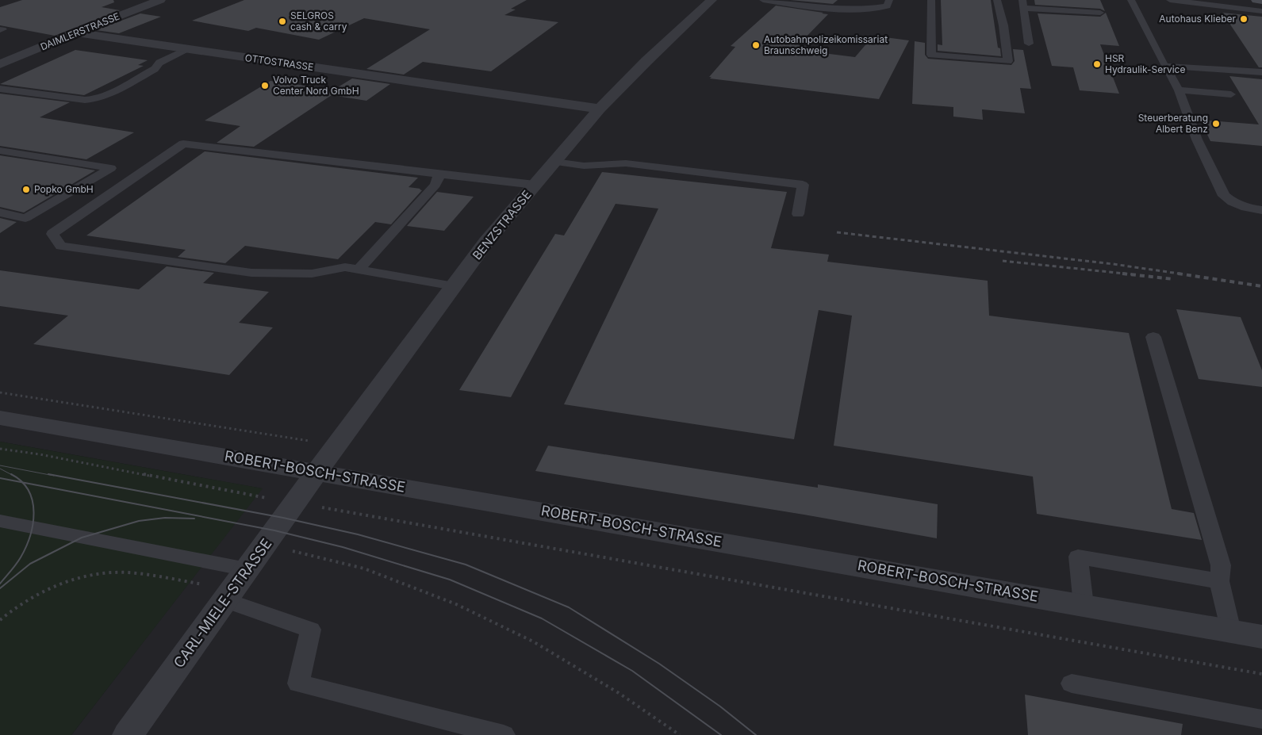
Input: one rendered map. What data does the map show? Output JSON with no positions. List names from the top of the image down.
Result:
{
  "streets": {
    "street": [
      "DAIMLERSTRASSE",
      "OTTOSTRASSE",
      "BENZSTRASSE",
      "ROBERT-BOSCH-STRASSE",
      "CARL-MIELE-STRASSE"
    ]
  },
  "crossings": [
    ["DAIMLERSTRASSE", "OTTOSTRASSE"],
    ["OTTOSTRASSE", "BENZSTRASSE"],
    ["BENZSTRASSE", "ROBERT-BOSCH-STRASSE"],
    ["BENZSTRASSE", "CARL-MIELE-STRASSE"],
    ["ROBERT-BOSCH-STRASSE", "CARL-MIELE-STRASSE"]
  ],
  "places": [
    "Autohaus Klieber",
    "SELGROS cash & carry",
    "Autobahnpolizeikomissariat Braunschweig",
    "HSR Hydraulik-Service",
    "Volvo Truck Center Nord GmbH",
    "Steuerberatung Albert Benz",
    "Popko GmbH"
  ]
}
